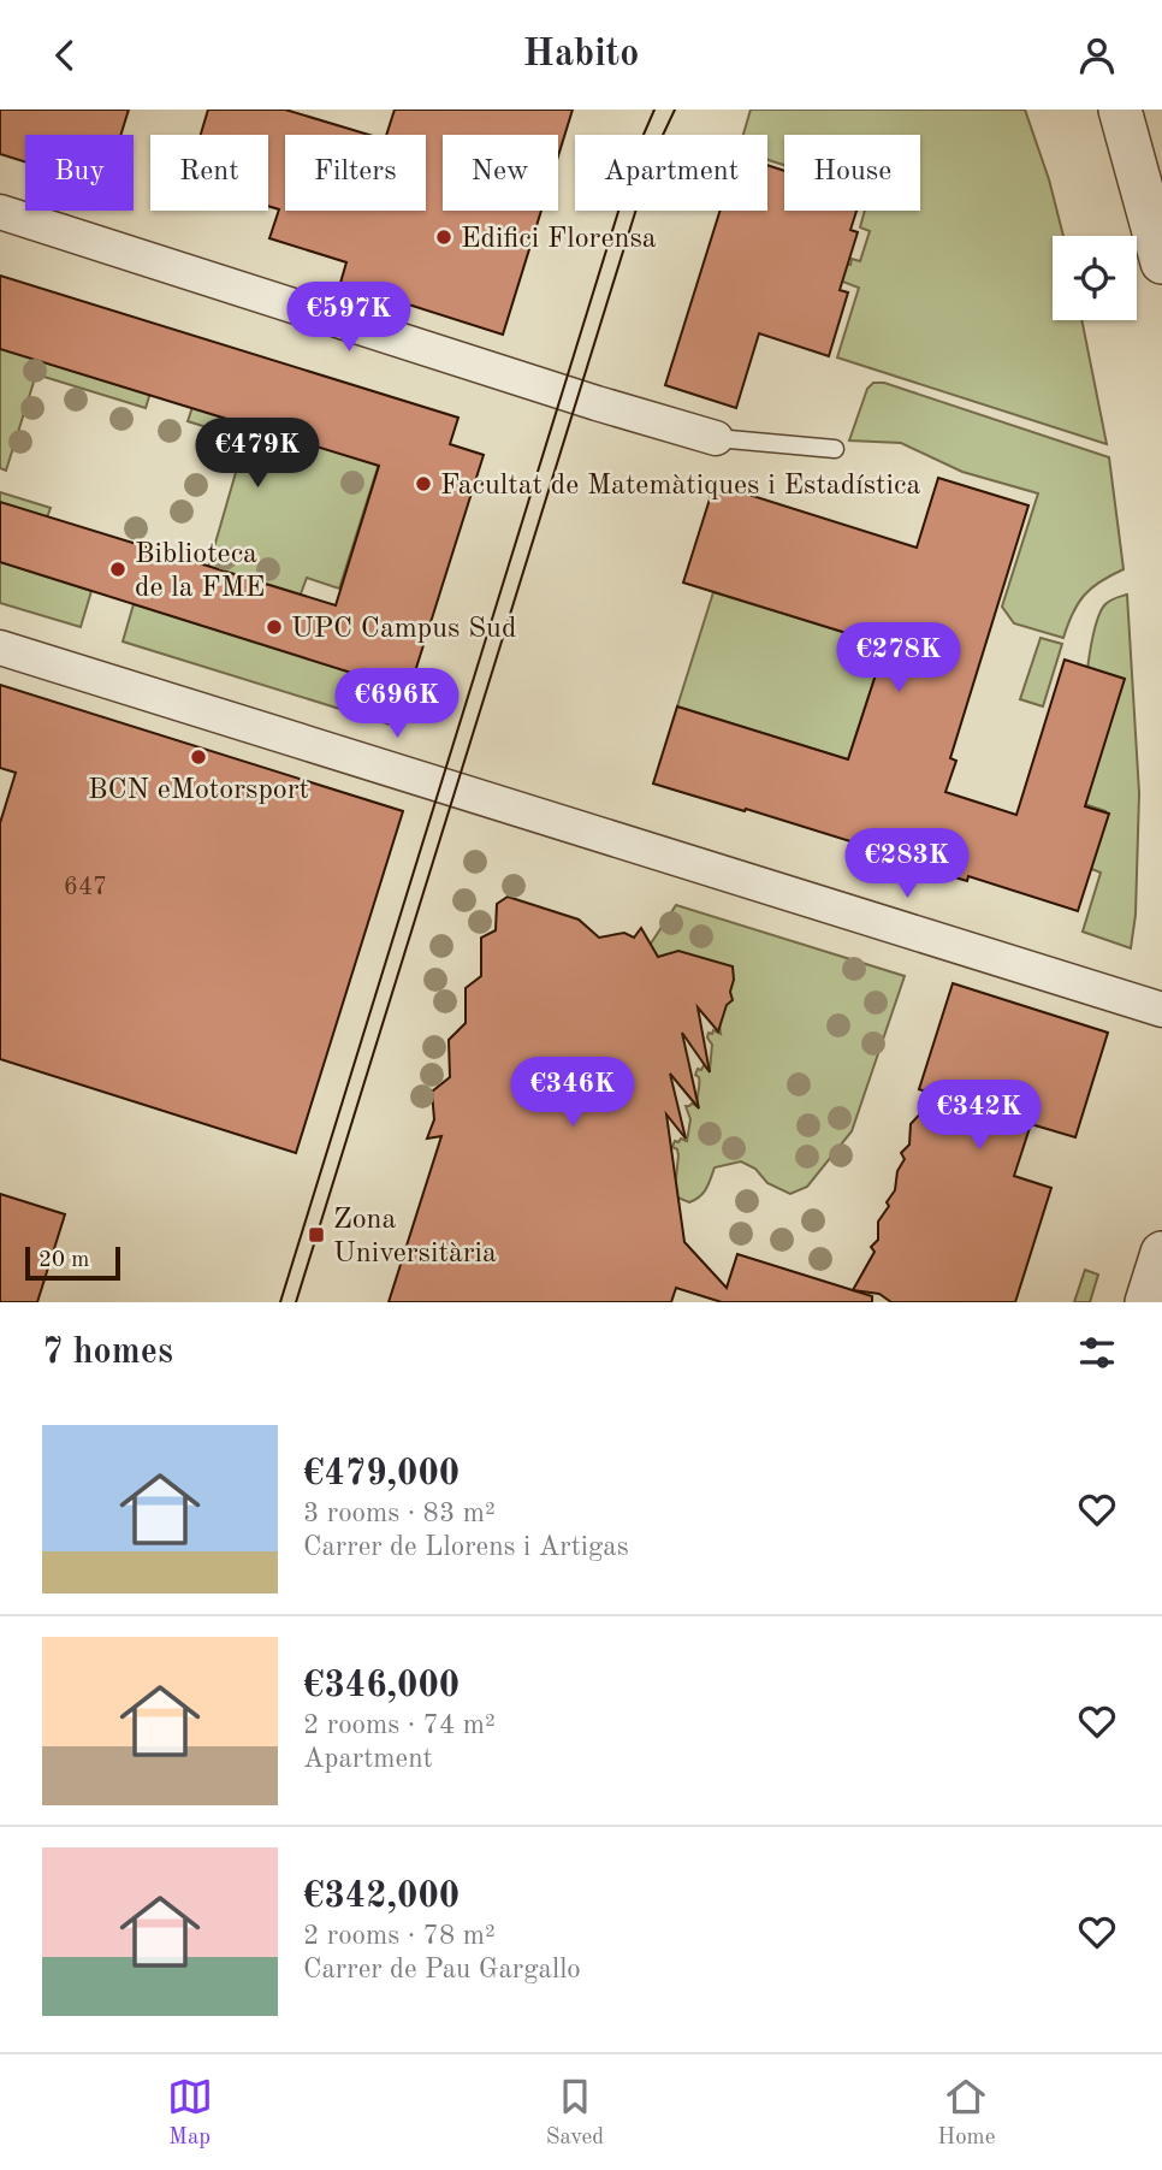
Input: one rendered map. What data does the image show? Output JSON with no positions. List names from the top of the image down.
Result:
{
  "places": {
    "other": [
      "Edifici Florensa",
      "Facultat de Matemàtiques i Estadística",
      "Biblioteca de la FME",
      "UPC Campus Sud",
      "BCN eMotorsport"
    ],
    "transit": ["Zona Universitària"]
  },
  "house_numbers": ["647"],
  "scale_bar": "20 m",
  "page": {
    "header": "Habito",
    "chip": [
      "Buy",
      "Rent",
      "Filters",
      "New",
      "Apartment",
      "House"
    ],
    "price": [
      "€597K",
      "€479K",
      "€278K",
      "€696K",
      "€283K",
      "€346K",
      "€342K"
    ],
    "scale": "20 m",
    "heading": "7 homes",
    "list": [
      {
        "name": "€479,000",
        "note": "3 rooms · 83 m² · Carrer de Llorens i Artigas"
      },
      {
        "name": "€346,000",
        "note": "2 rooms · 74 m² · Apartment"
      },
      {
        "name": "€342,000",
        "note": "2 rooms · 78 m² · Carrer de Pau Gargallo"
      }
    ],
    "tabs": ["Map", "Saved", "Home"]
  }
}
